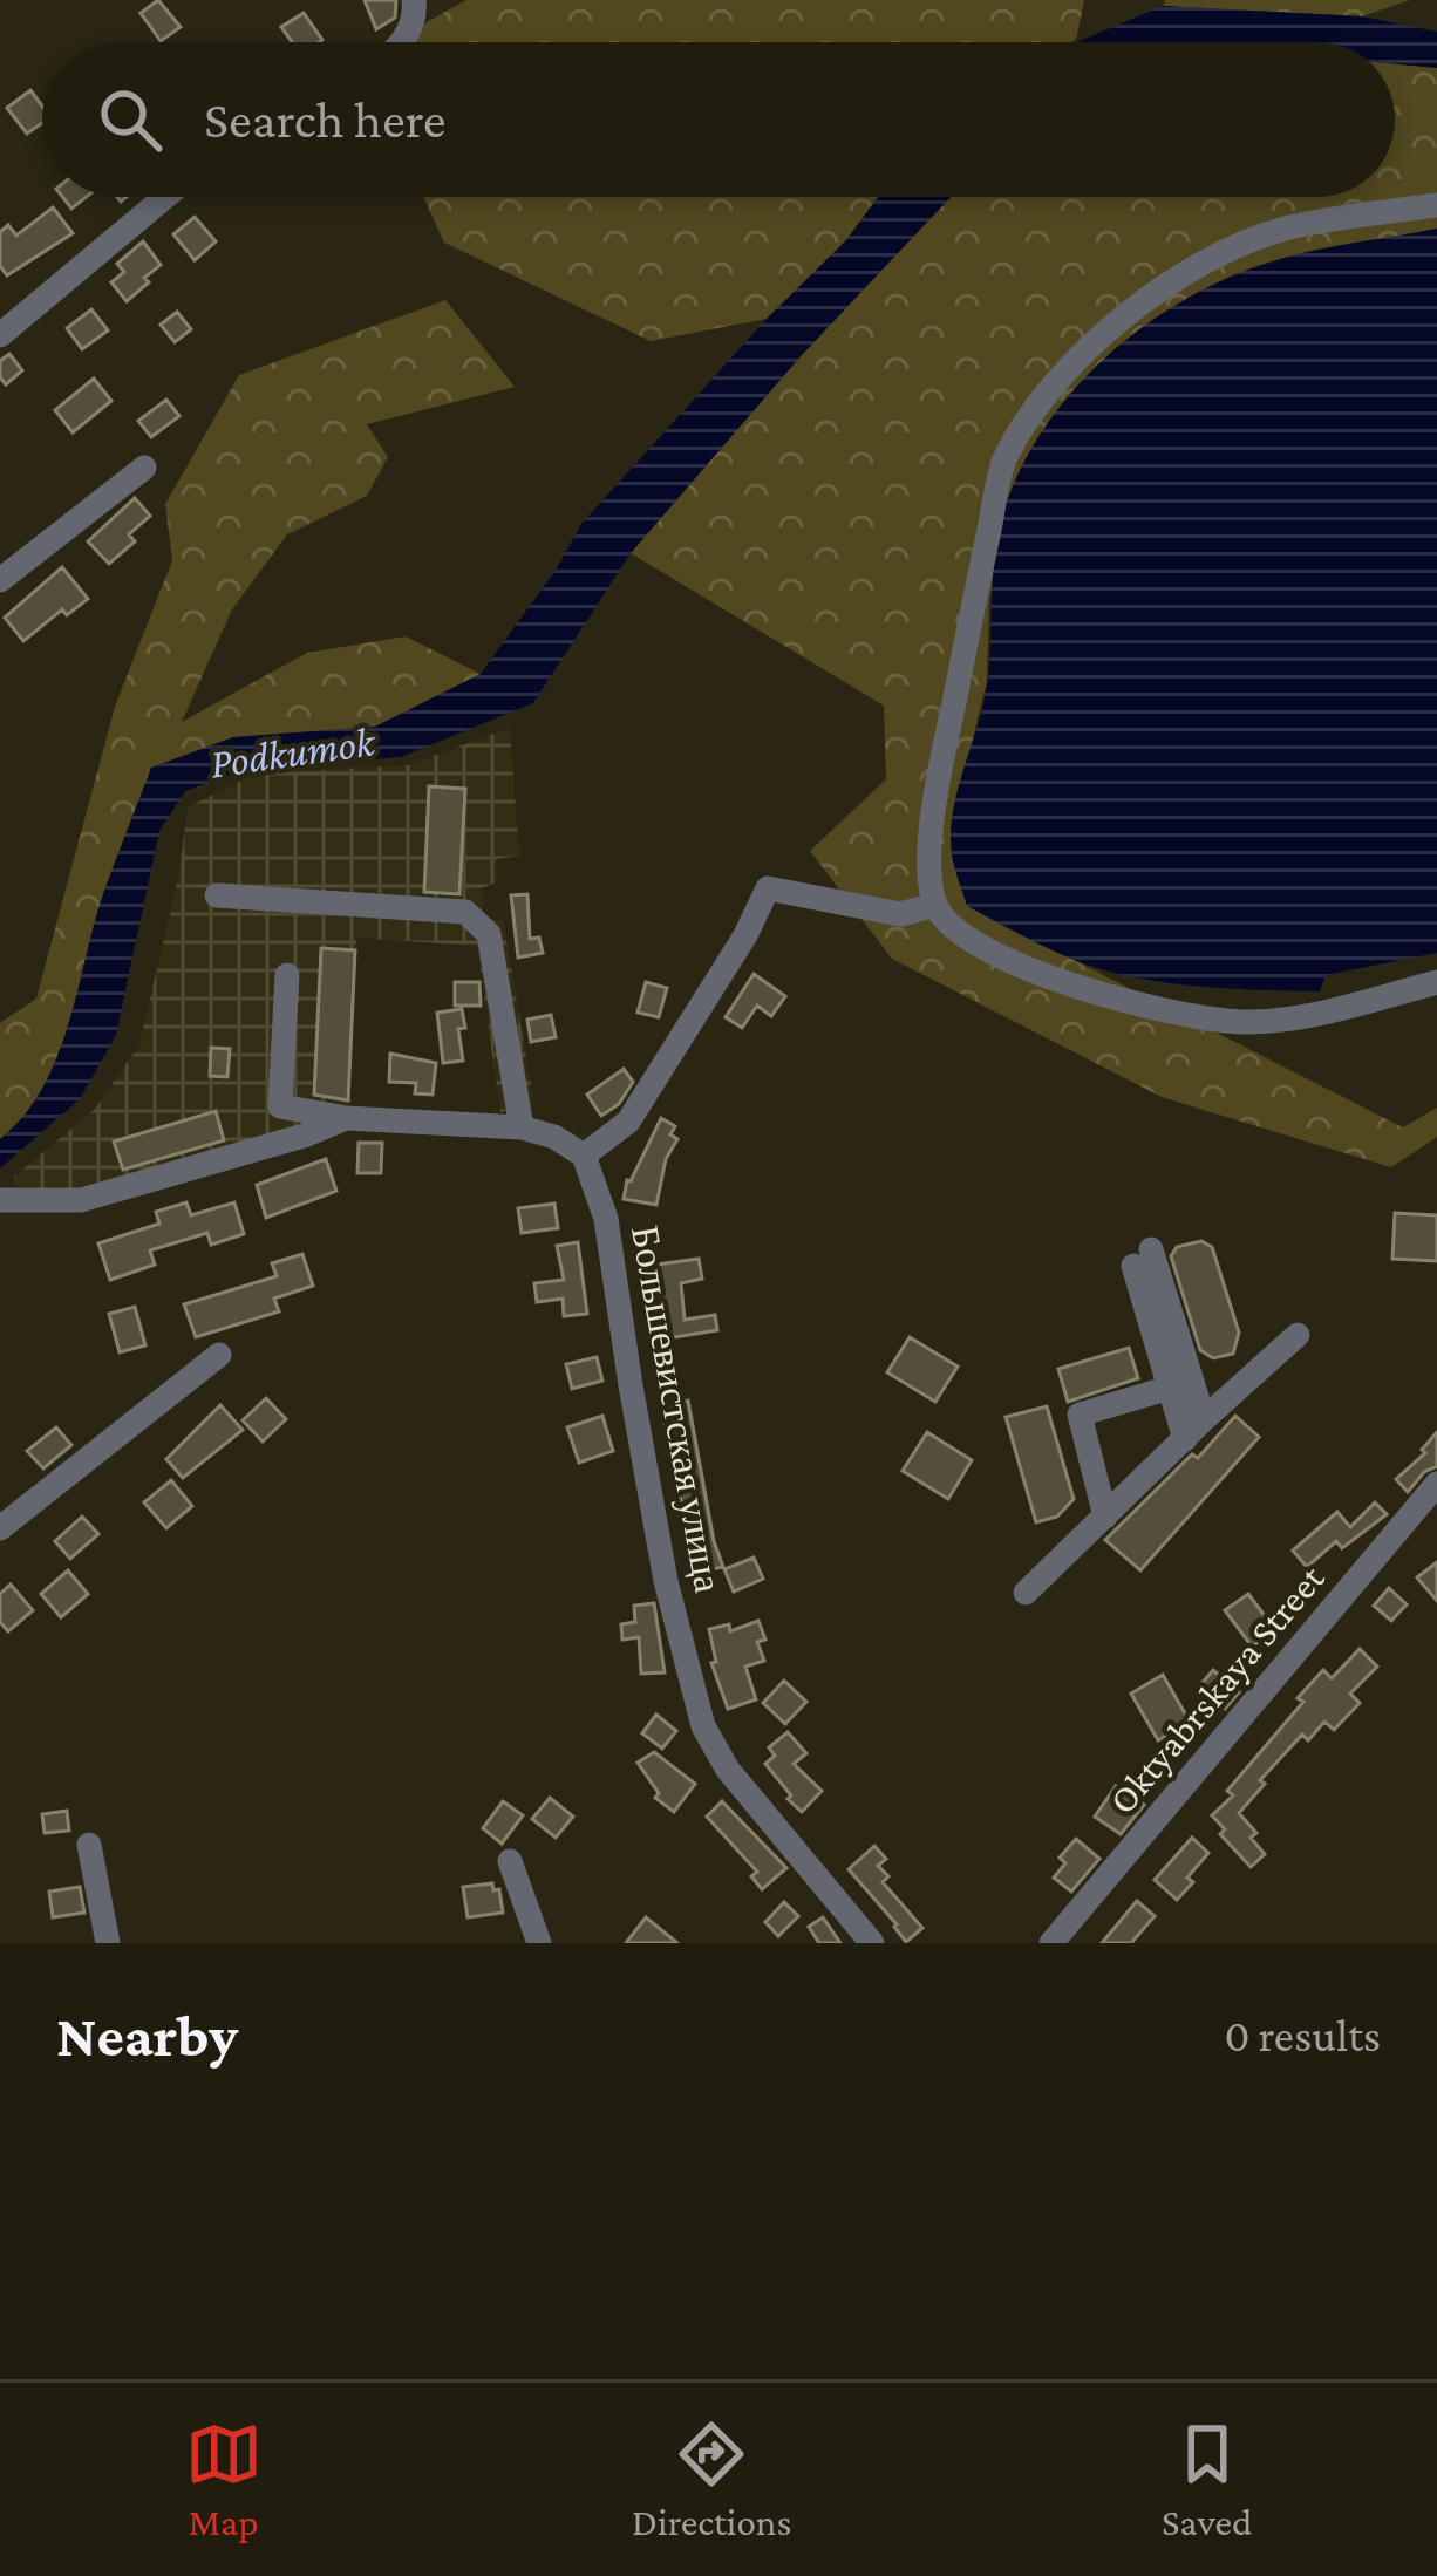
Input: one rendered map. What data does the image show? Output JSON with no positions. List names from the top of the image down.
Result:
{
  "streets": {
    "street": ["Большевистская улица", "Oktyabrskaya Street"]
  },
  "water": ["Podkumok"],
  "page": {
    "search": "Search here",
    "heading": ["Nearby", "0 results"],
    "nav": ["Map", "Directions", "Saved"]
  }
}
